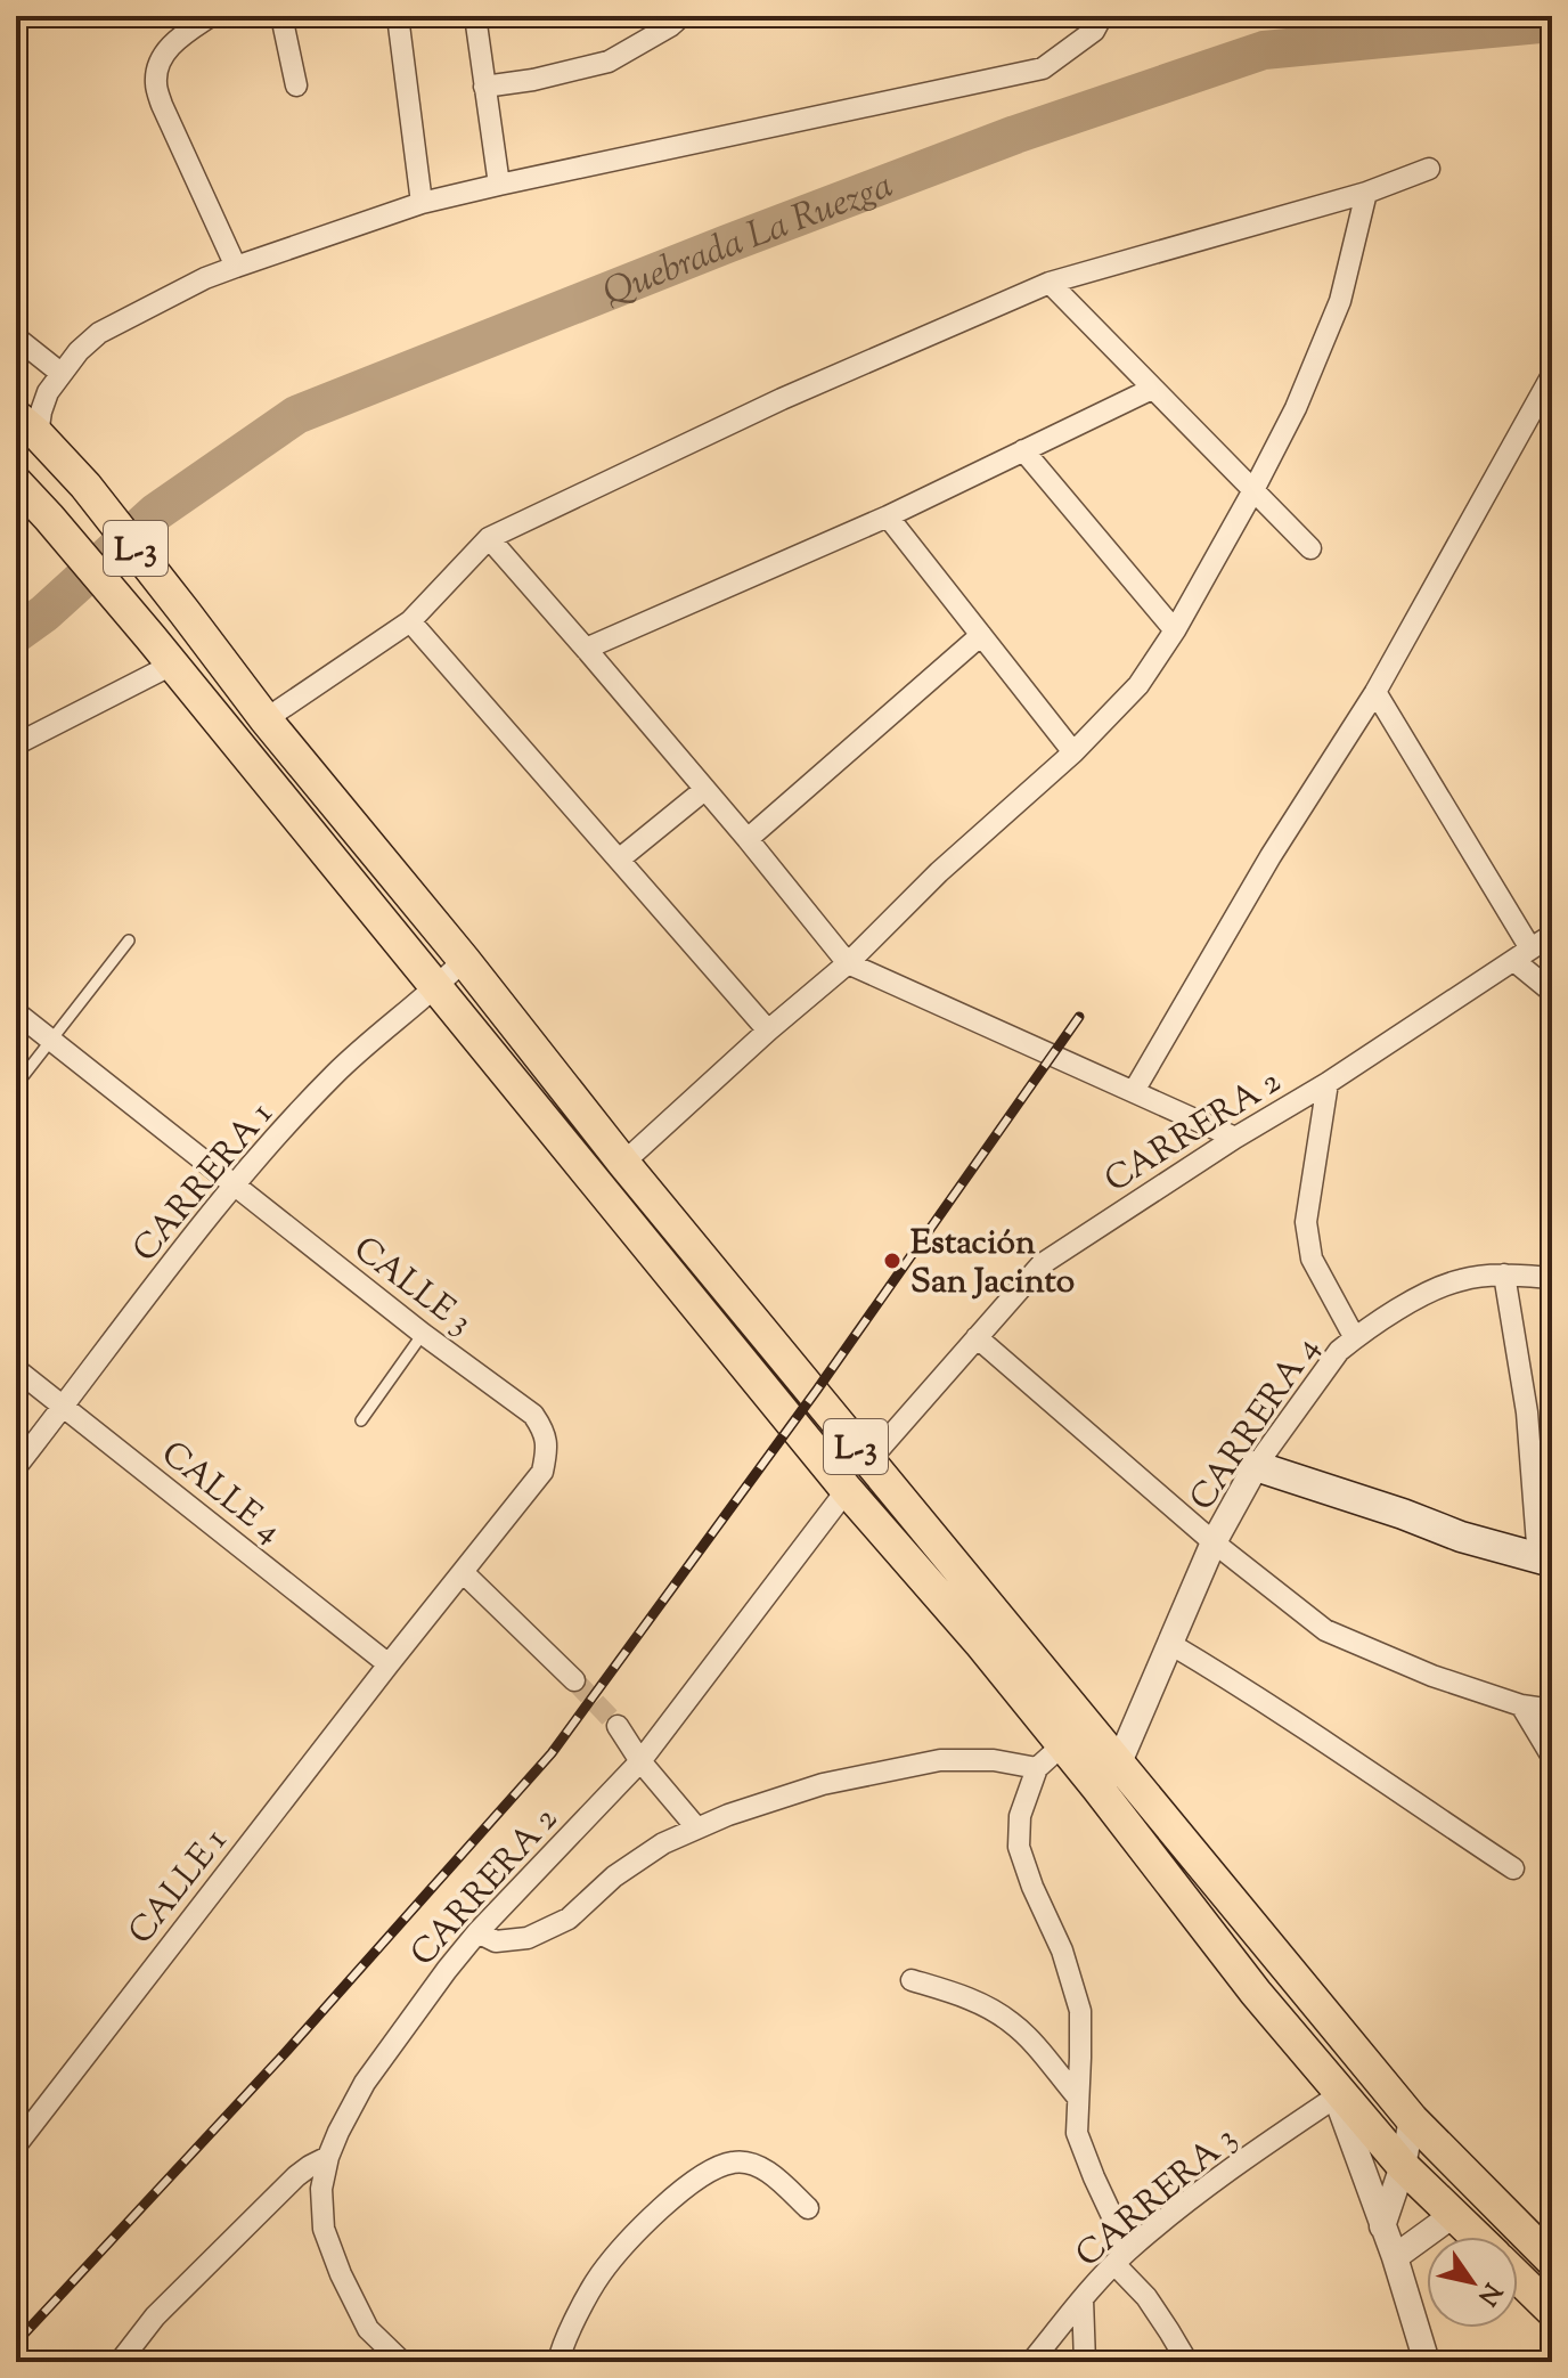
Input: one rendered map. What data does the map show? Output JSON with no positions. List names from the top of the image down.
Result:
{
  "streets": {
    "main road": ["L-3"],
    "street": [
      "CARRERA 2",
      "CARRERA 1",
      "CALLE 3",
      "CARRERA 4",
      "CALLE 4",
      "CALLE 1",
      "CARRERA 3"
    ]
  },
  "crossings": [
    ["L-3", "CARRERA 2"],
    ["L-3", "CARRERA 1"],
    ["L-3", "CARRERA 4"],
    ["L-3", "CARRERA 3"],
    ["CARRERA 1", "CALLE 3"],
    ["CARRERA 1", "CALLE 4"],
    ["CALLE 3", "CALLE 4"],
    ["CALLE 3", "CALLE 1"],
    ["CALLE 4", "CALLE 1"]
  ],
  "water": ["Quebrada La Ruezga"],
  "places": ["Estación San Jacinto"],
  "north": "bottom right"
}
